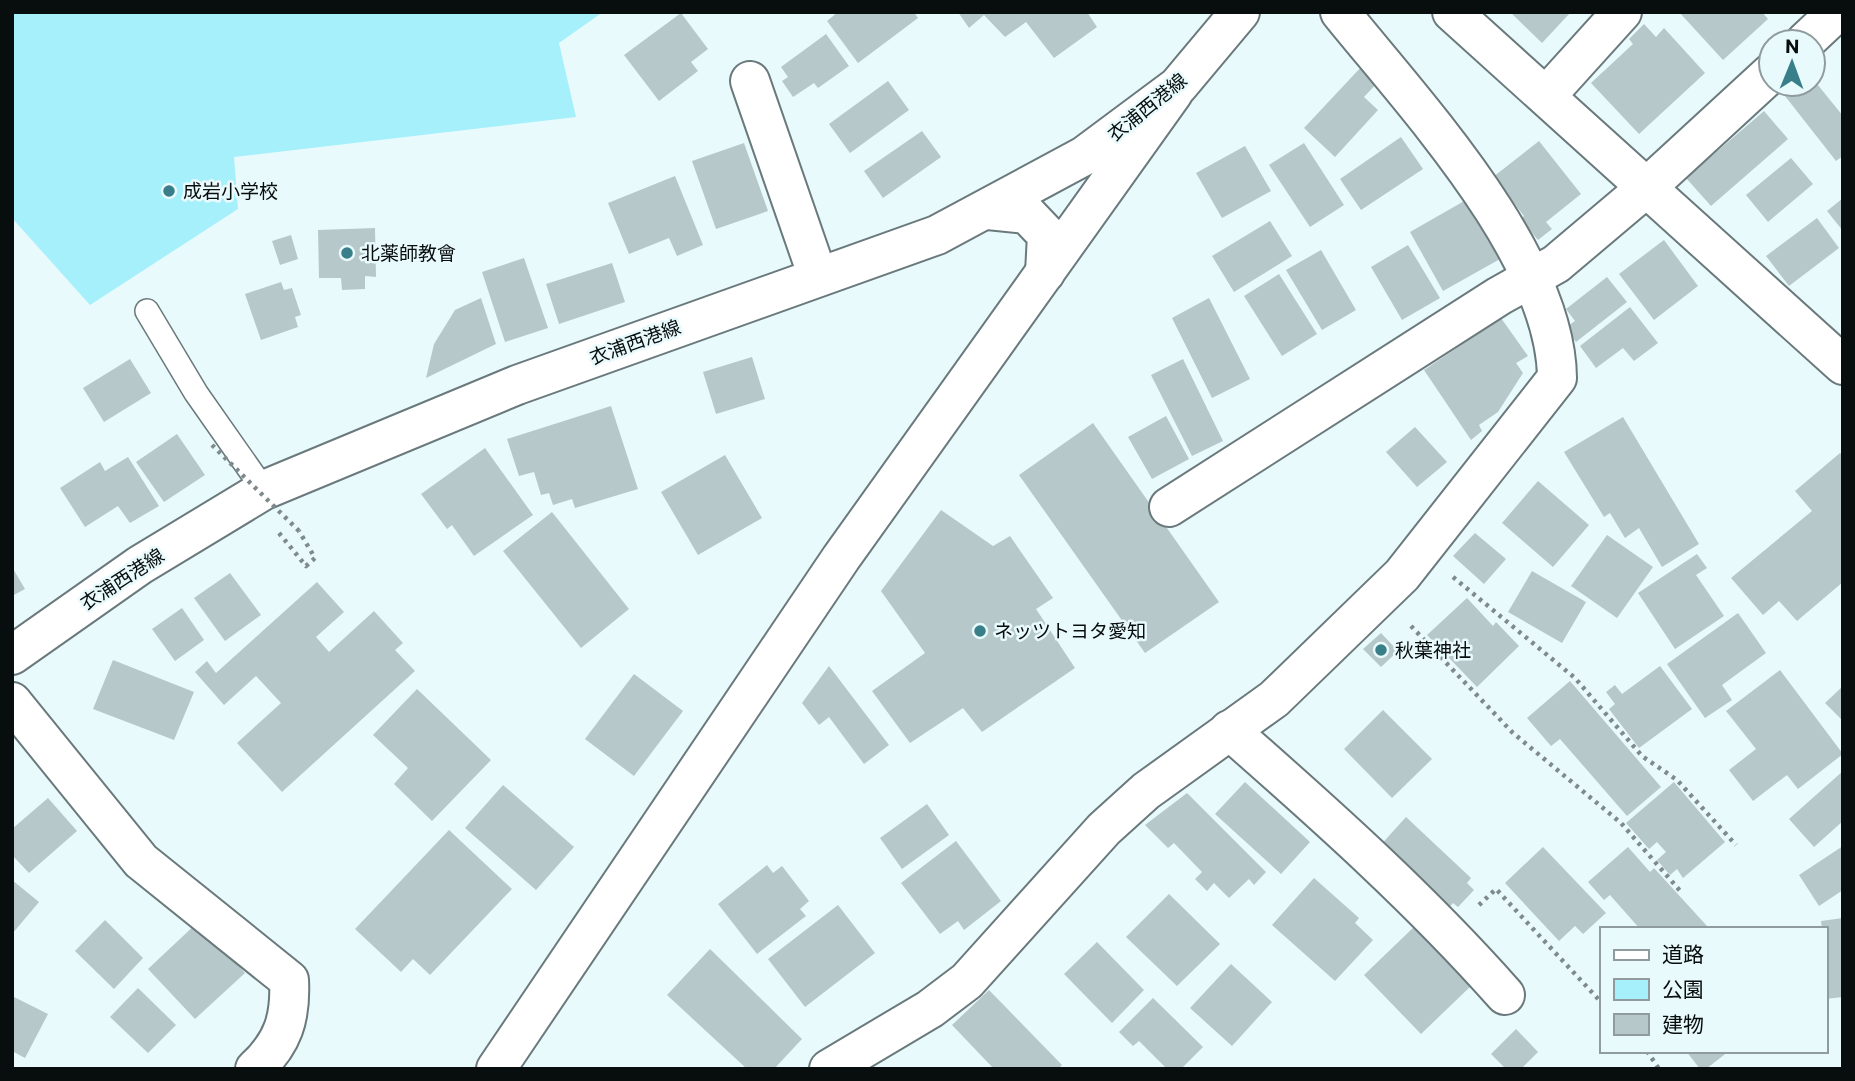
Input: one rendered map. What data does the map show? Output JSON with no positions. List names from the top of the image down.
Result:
{
  "streets": {
    "street": ["衣浦西港線"]
  },
  "places": [
    "成岩小学校",
    "北薬師教會",
    "ネッツトヨタ愛知",
    "秋葉神社"
  ],
  "legend": ["道路", "公園", "建物"],
  "north": "top"
}
